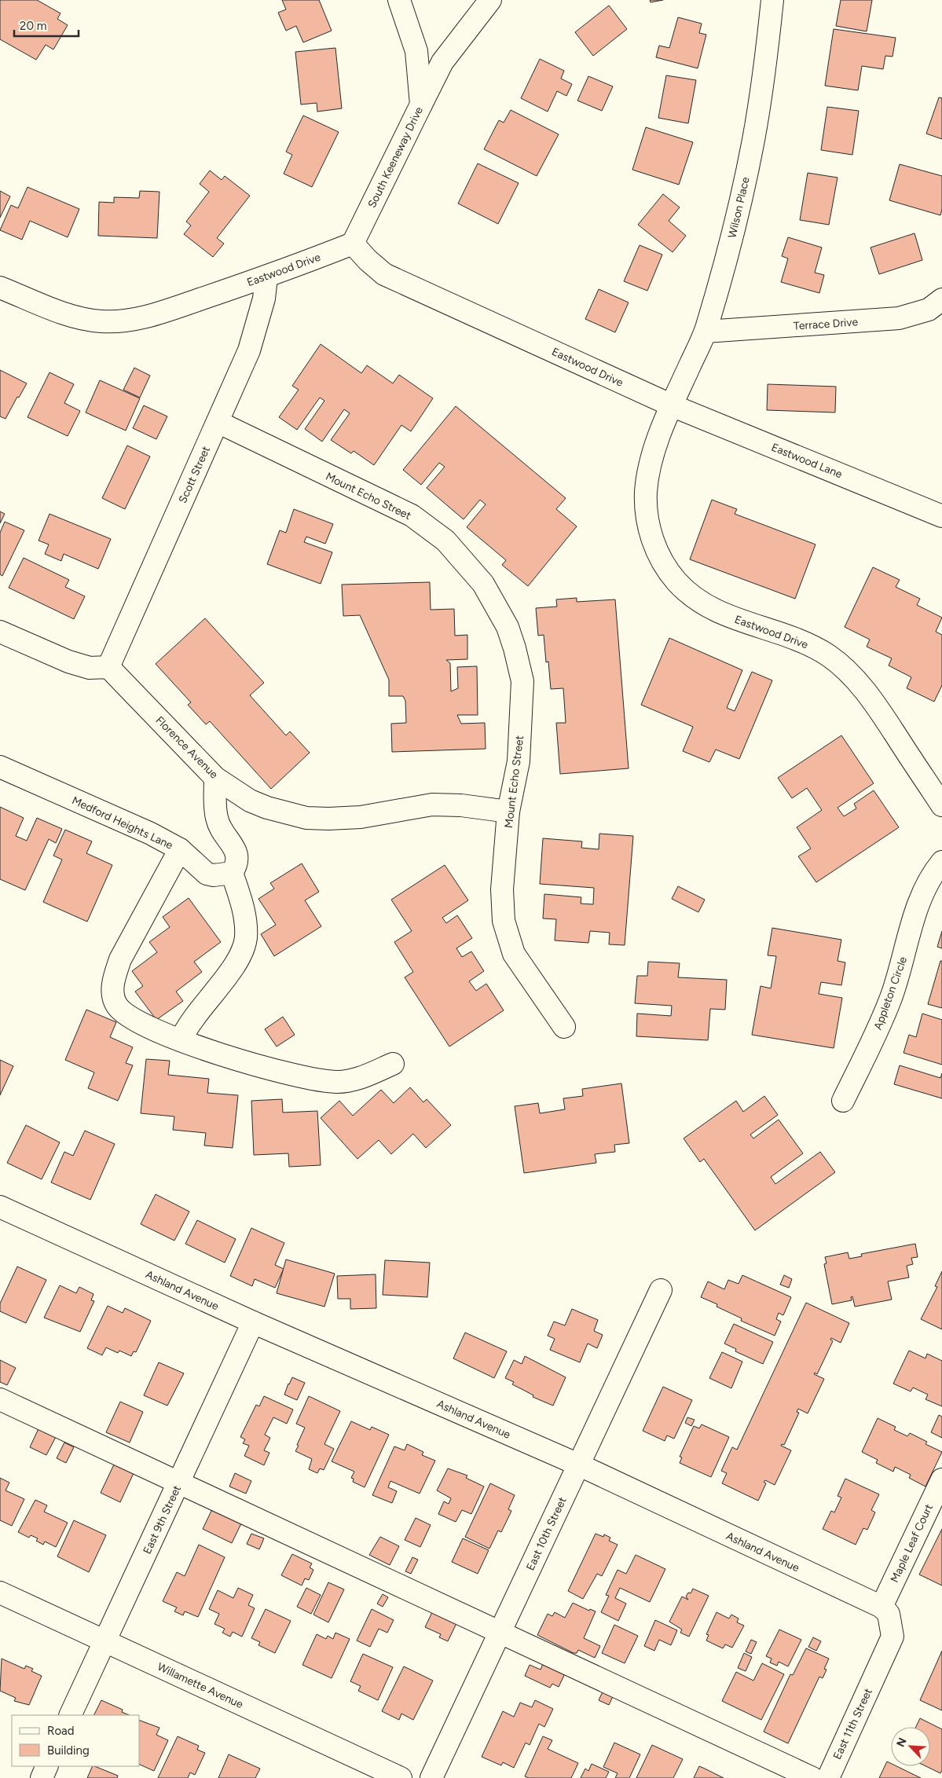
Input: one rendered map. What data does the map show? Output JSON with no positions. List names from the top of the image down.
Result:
{
  "streets": {
    "street": [
      "South Keeneway Drive",
      "Wilson Place",
      "Eastwood Drive",
      "Terrace Drive",
      "Eastwood Lane",
      "Scott Street",
      "Mount Echo Street",
      "Florence Avenue",
      "Medford Heights Lane",
      "Appleton Circle",
      "Ashland Avenue",
      "East 9th Street",
      "East 10th Street",
      "Maple Leaf Court",
      "Willamette Avenue",
      "East 11th Street"
    ]
  },
  "crossings": [
    ["South Keeneway Drive", "Eastwood Drive"],
    ["Wilson Place", "Eastwood Drive"],
    ["Wilson Place", "Terrace Drive"],
    ["Wilson Place", "Eastwood Lane"],
    ["Eastwood Drive", "Eastwood Lane"],
    ["Eastwood Drive", "Scott Street"],
    ["Scott Street", "Mount Echo Street"],
    ["Scott Street", "Florence Avenue"],
    ["Mount Echo Street", "Florence Avenue"],
    ["Ashland Avenue", "East 9th Street"],
    ["Ashland Avenue", "East 10th Street"],
    ["Ashland Avenue", "Maple Leaf Court"],
    ["Ashland Avenue", "East 11th Street"],
    ["East 9th Street", "Willamette Avenue"],
    ["Maple Leaf Court", "East 11th Street"]
  ],
  "legend": ["Road", "Building"],
  "scale_bar": "20 m",
  "north": "top left"
}
